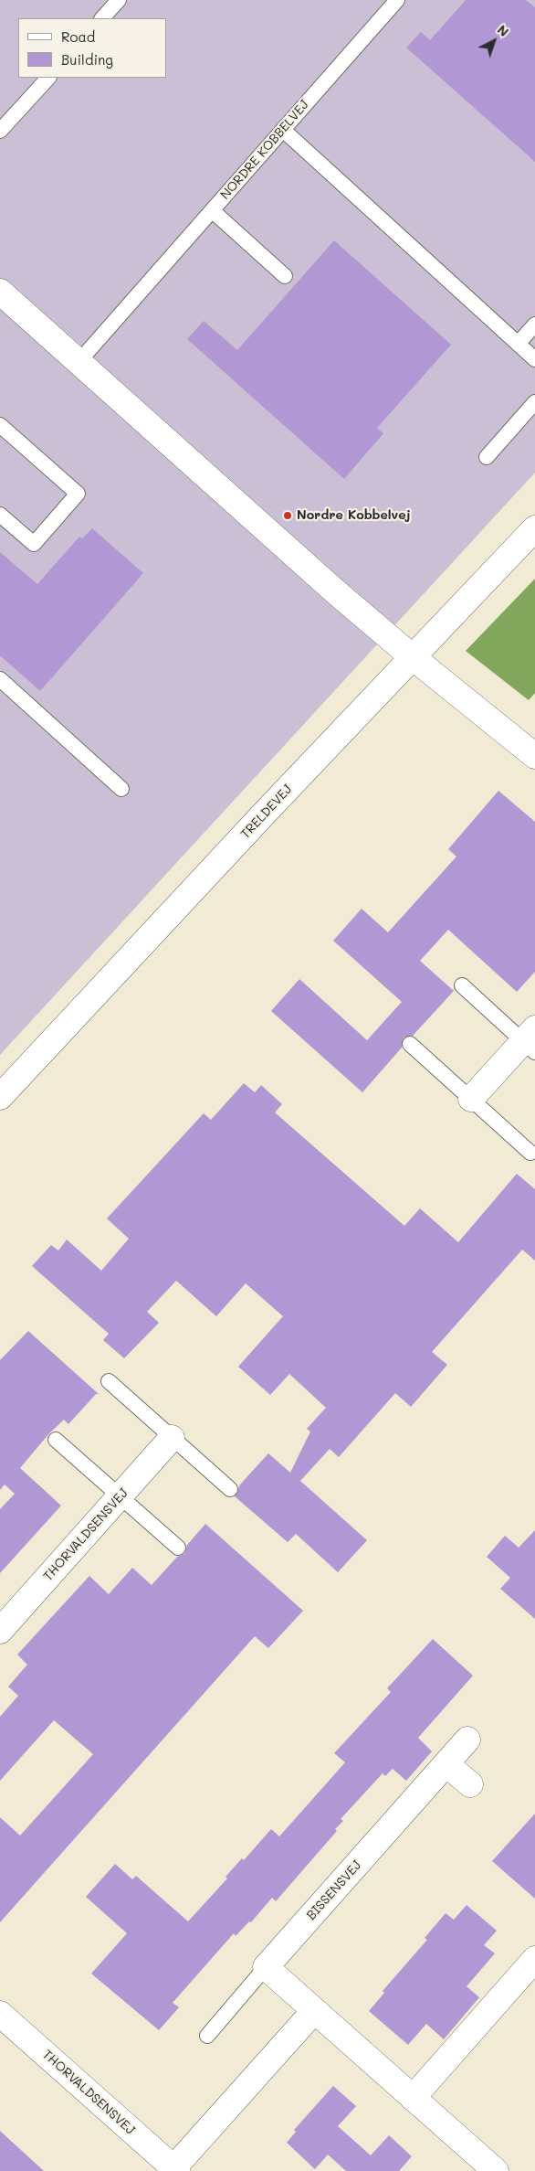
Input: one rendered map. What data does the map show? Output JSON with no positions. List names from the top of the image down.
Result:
{
  "streets": {
    "street": ["TRELDEVEJ", "THORVALDSENSVEJ", "BISSENSVEJ"],
    "lane": ["NORDRE KOBBELVEJ"]
  },
  "places": ["Nordre Kobbelvej"],
  "legend": ["Road", "Building"],
  "north": "top right"
}
